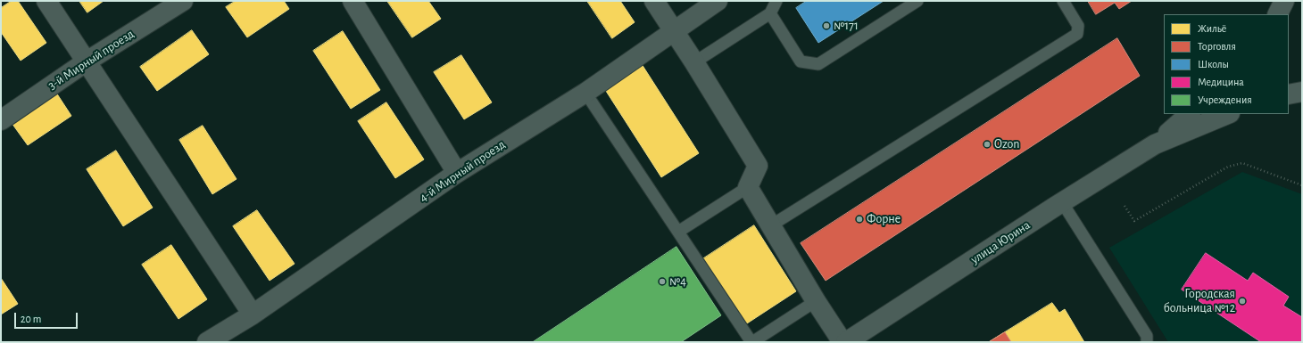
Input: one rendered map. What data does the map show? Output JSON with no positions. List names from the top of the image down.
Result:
{
  "streets": {
    "street": ["3-й Мирный проезд", "4-й Мирный проезд", "улица Юрина"]
  },
  "places": [
    "№171",
    "Ozon",
    "Форне",
    "№4",
    "Городская больница №12"
  ],
  "legend": [
    "Жильё",
    "Торговля",
    "Школы",
    "Медицина",
    "Учреждения"
  ],
  "scale_bar": "20 m"
}
